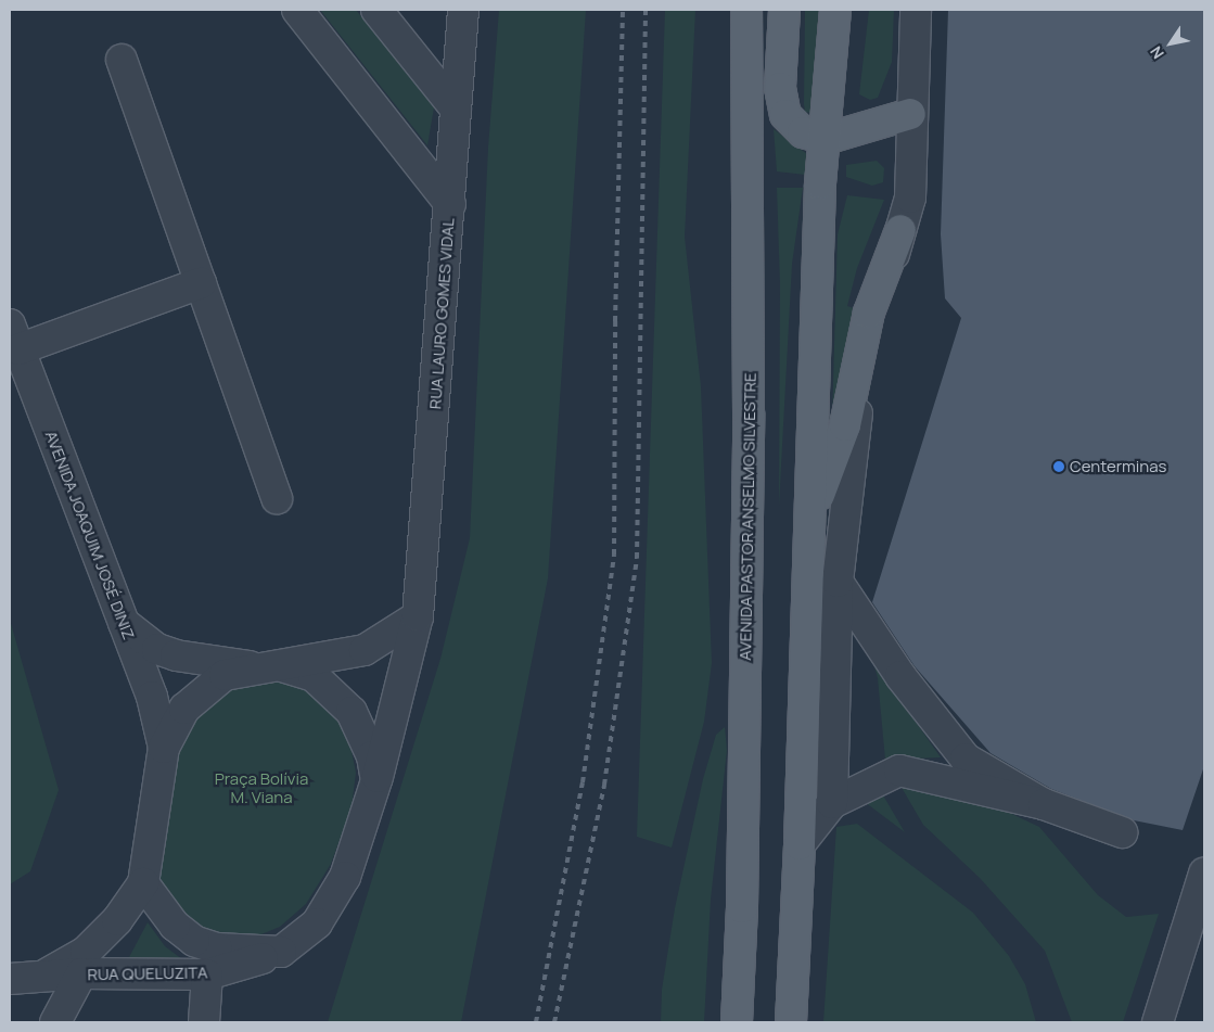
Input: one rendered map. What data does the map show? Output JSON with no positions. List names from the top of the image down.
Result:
{
  "streets": {
    "main road": ["AVENIDA PASTOR ANSELMO SILVESTRE"],
    "street": ["RUA LAURO GOMES VIDAL", "AVENIDA JOAQUIM JOSÉ DINIZ", "RUA QUELUZITA"]
  },
  "crossings": [
    ["RUA LAURO GOMES VIDAL", "RUA QUELUZITA"]
  ],
  "parks": ["Praça Bolívia M. Viana"],
  "places": ["Centerminas"],
  "north": "bottom left"
}
